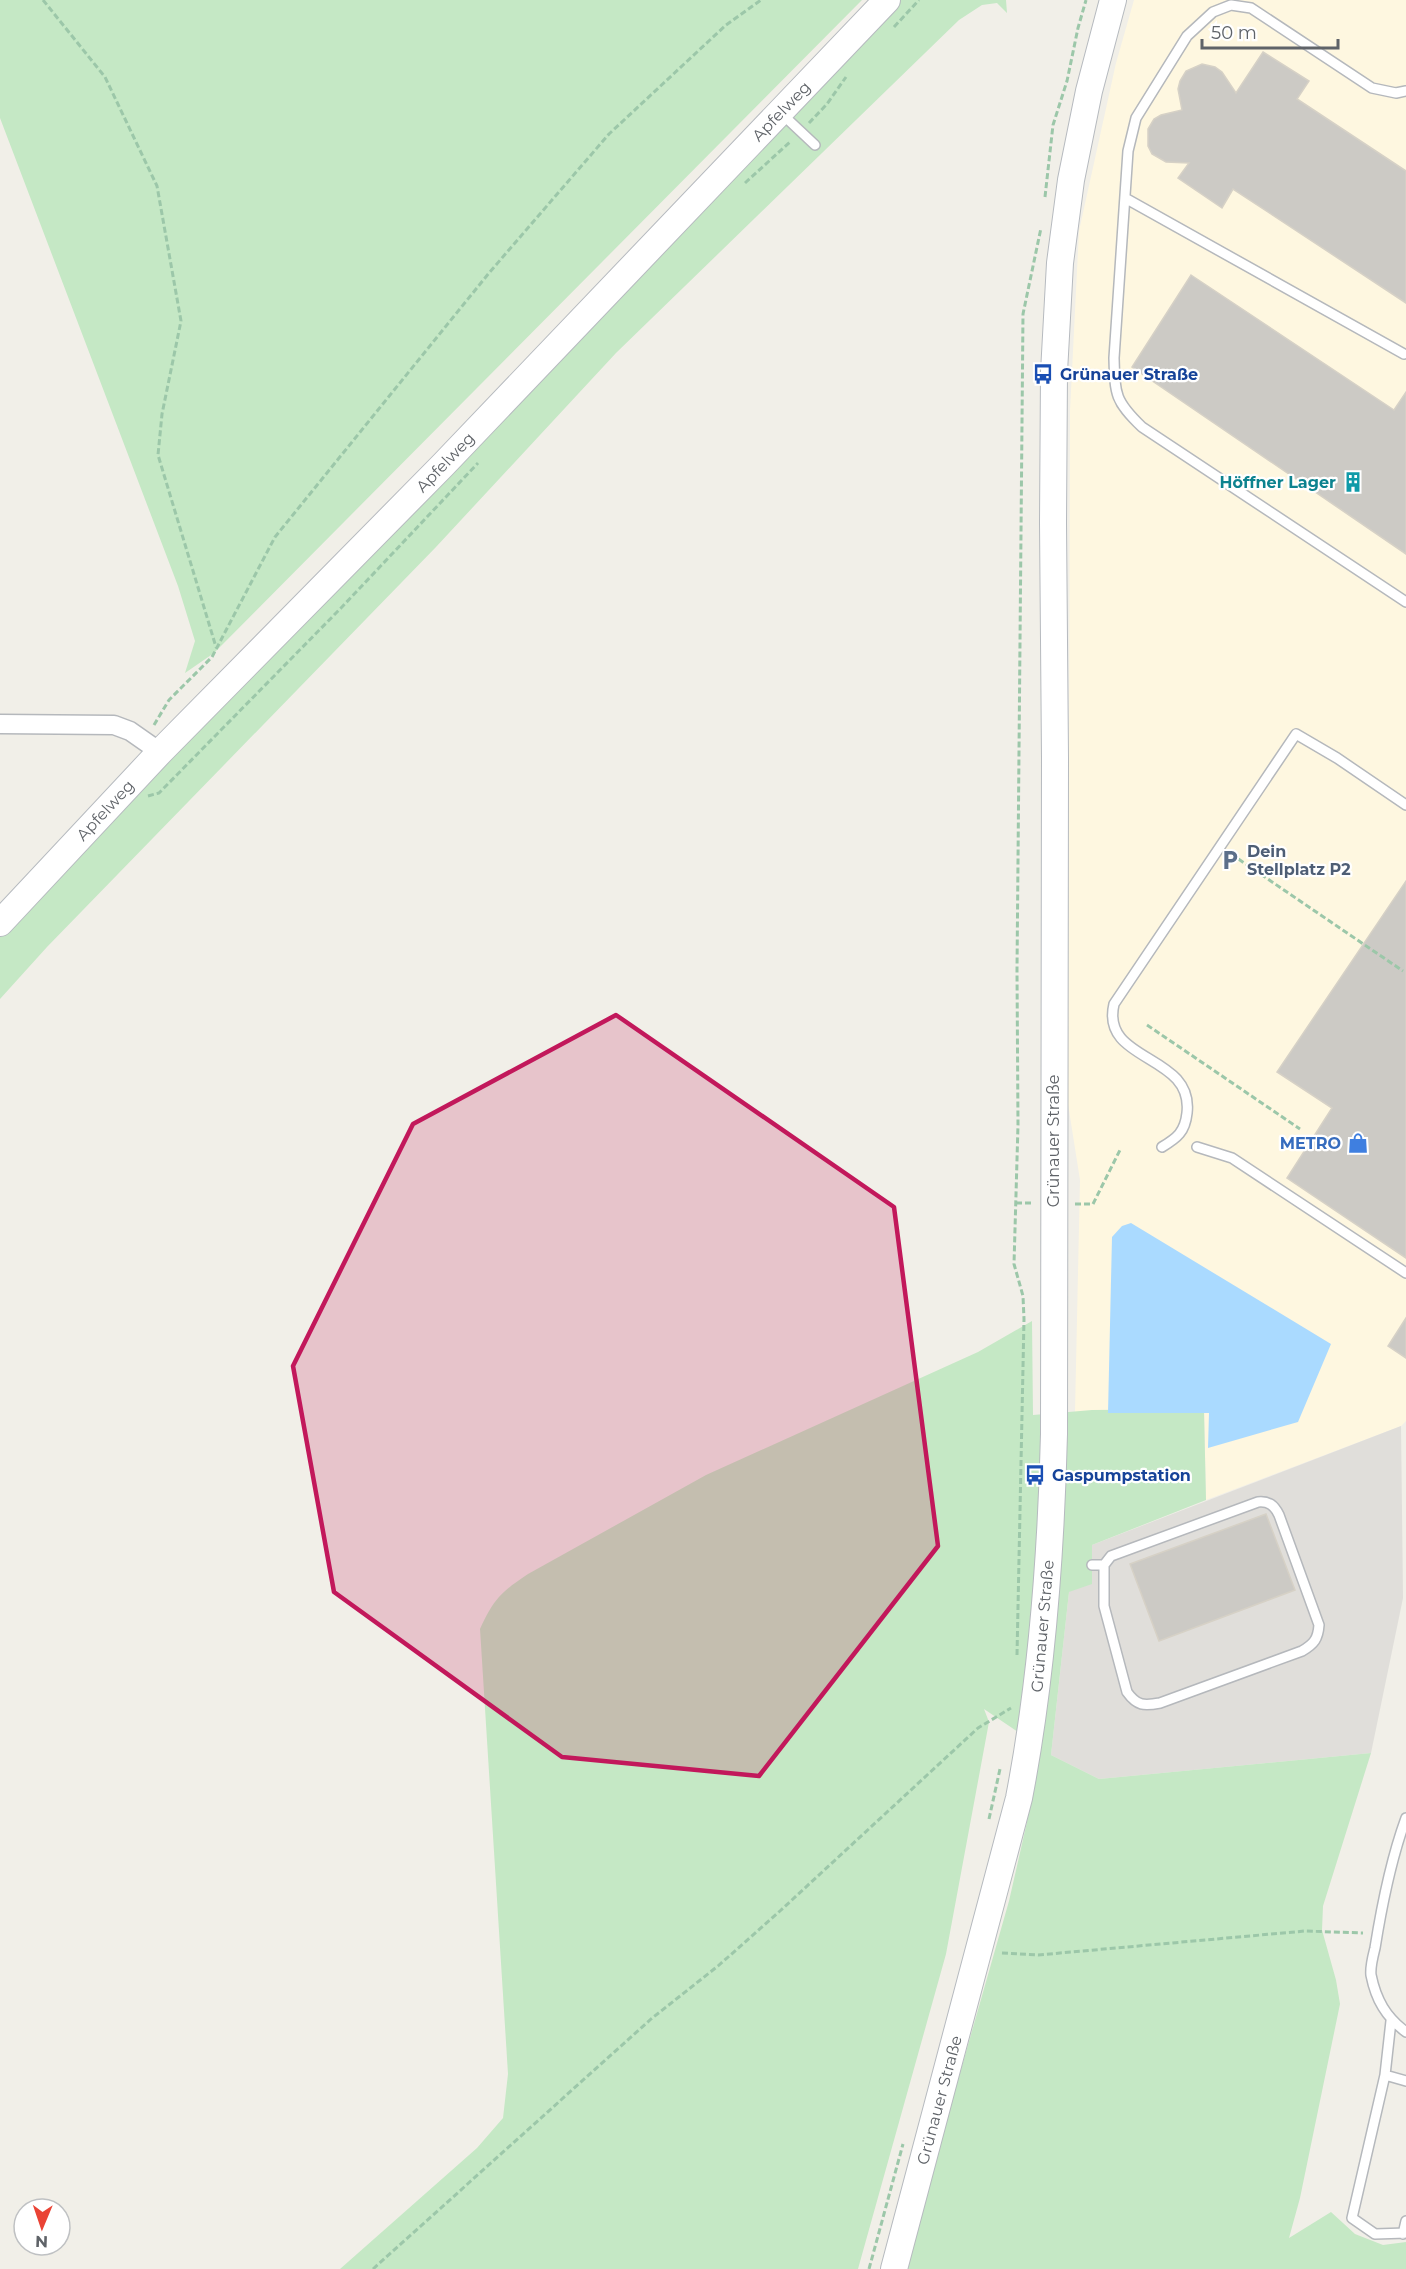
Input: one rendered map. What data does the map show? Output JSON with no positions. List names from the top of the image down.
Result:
{
  "streets": {
    "main road": ["Apfelweg", "Grünauer Straße"]
  },
  "places": {
    "bus stop": ["Grünauer Straße", "Gaspumpstation"],
    "building": ["Höffner Lager"],
    "parking": ["Dein Stellplatz P2"],
    "shop": ["METRO"]
  },
  "scale_bar": "50 m",
  "north": "bottom"
}
